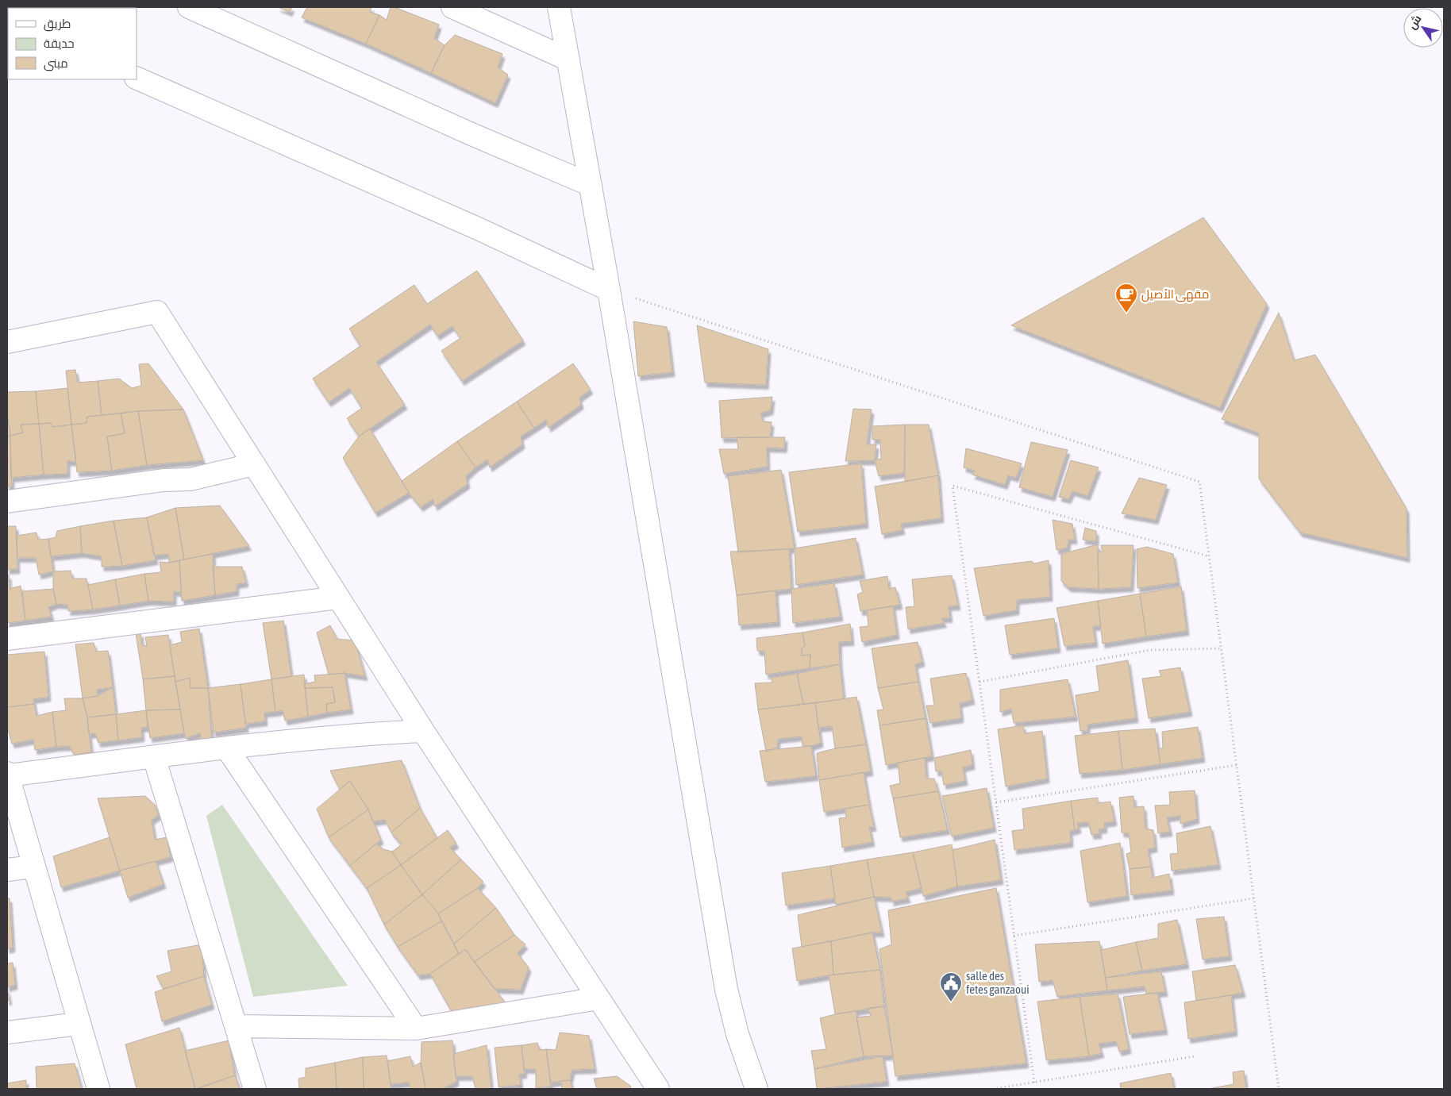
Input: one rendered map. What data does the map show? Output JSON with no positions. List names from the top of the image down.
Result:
{
  "places": {
    "cafe": ["مقهى الأصيل"],
    "public building": ["salle des fetes ganzaoui"]
  },
  "legend": ["طريق", "حديقة", "مبنى"],
  "north": "top left"
}
